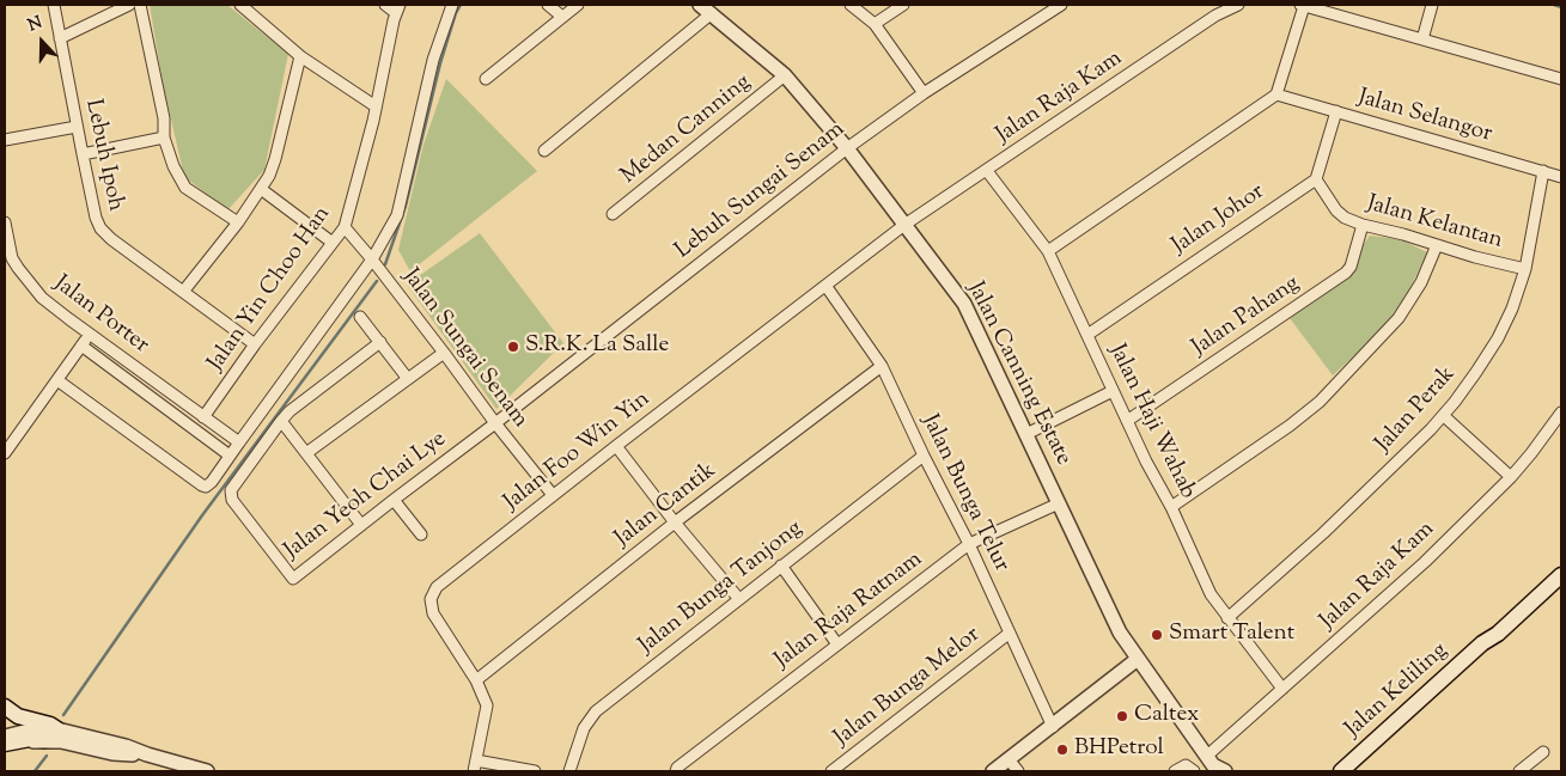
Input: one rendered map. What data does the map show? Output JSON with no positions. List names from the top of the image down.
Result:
{
  "streets": {
    "main road": ["Jalan Keliling"],
    "street": [
      "Jalan Raja Kam",
      "Jalan Selangor",
      "Medan Canning",
      "Lebuh Ipoh",
      "Lebuh Sungai Senam",
      "Jalan Johor",
      "Jalan Kelantan",
      "Jalan Yin Choo Han",
      "Jalan Porter",
      "Jalan Pahang",
      "Jalan Sungai Senam",
      "Jalan Canning Estate",
      "Jalan Perak",
      "Jalan Haji Wahab",
      "Jalan Foo Win Yin",
      "Jalan Bunga Telur",
      "Jalan Yeoh Chai Lye",
      "Jalan Cantik",
      "Jalan Bunga Tanjong",
      "Jalan Raja Ratnam",
      "Jalan Bunga Melor"
    ]
  },
  "crossings": [
    ["Jalan Raja Kam", "Jalan Canning Estate"],
    ["Jalan Raja Kam", "Jalan Haji Wahab"],
    ["Jalan Raja Kam", "Jalan Foo Win Yin"],
    ["Jalan Selangor", "Jalan Perak"],
    ["Medan Canning", "Jalan Canning Estate"],
    ["Lebuh Ipoh", "Jalan Yin Choo Han"],
    ["Lebuh Sungai Senam", "Jalan Sungai Senam"],
    ["Lebuh Sungai Senam", "Jalan Canning Estate"],
    ["Lebuh Sungai Senam", "Jalan Yeoh Chai Lye"],
    ["Jalan Johor", "Jalan Kelantan"],
    ["Jalan Johor", "Jalan Haji Wahab"],
    ["Jalan Kelantan", "Jalan Pahang"],
    ["Jalan Kelantan", "Jalan Perak"],
    ["Jalan Yin Choo Han", "Jalan Porter"],
    ["Jalan Yin Choo Han", "Jalan Sungai Senam"],
    ["Jalan Pahang", "Jalan Haji Wahab"],
    ["Jalan Sungai Senam", "Jalan Foo Win Yin"],
    ["Jalan Sungai Senam", "Jalan Yeoh Chai Lye"],
    ["Jalan Canning Estate", "Jalan Foo Win Yin"],
    ["Jalan Canning Estate", "Jalan Raja Ratnam"],
    ["Jalan Perak", "Jalan Haji Wahab"],
    ["Jalan Foo Win Yin", "Jalan Bunga Telur"],
    ["Jalan Foo Win Yin", "Jalan Cantik"],
    ["Jalan Bunga Telur", "Jalan Cantik"],
    ["Jalan Bunga Telur", "Jalan Bunga Tanjong"],
    ["Jalan Bunga Telur", "Jalan Raja Ratnam"],
    ["Jalan Bunga Telur", "Jalan Bunga Melor"]
  ],
  "places": [
    "S.R.K. La Salle",
    "Smart Talent",
    "Caltex",
    "BHPetrol"
  ],
  "north": "top"
}
